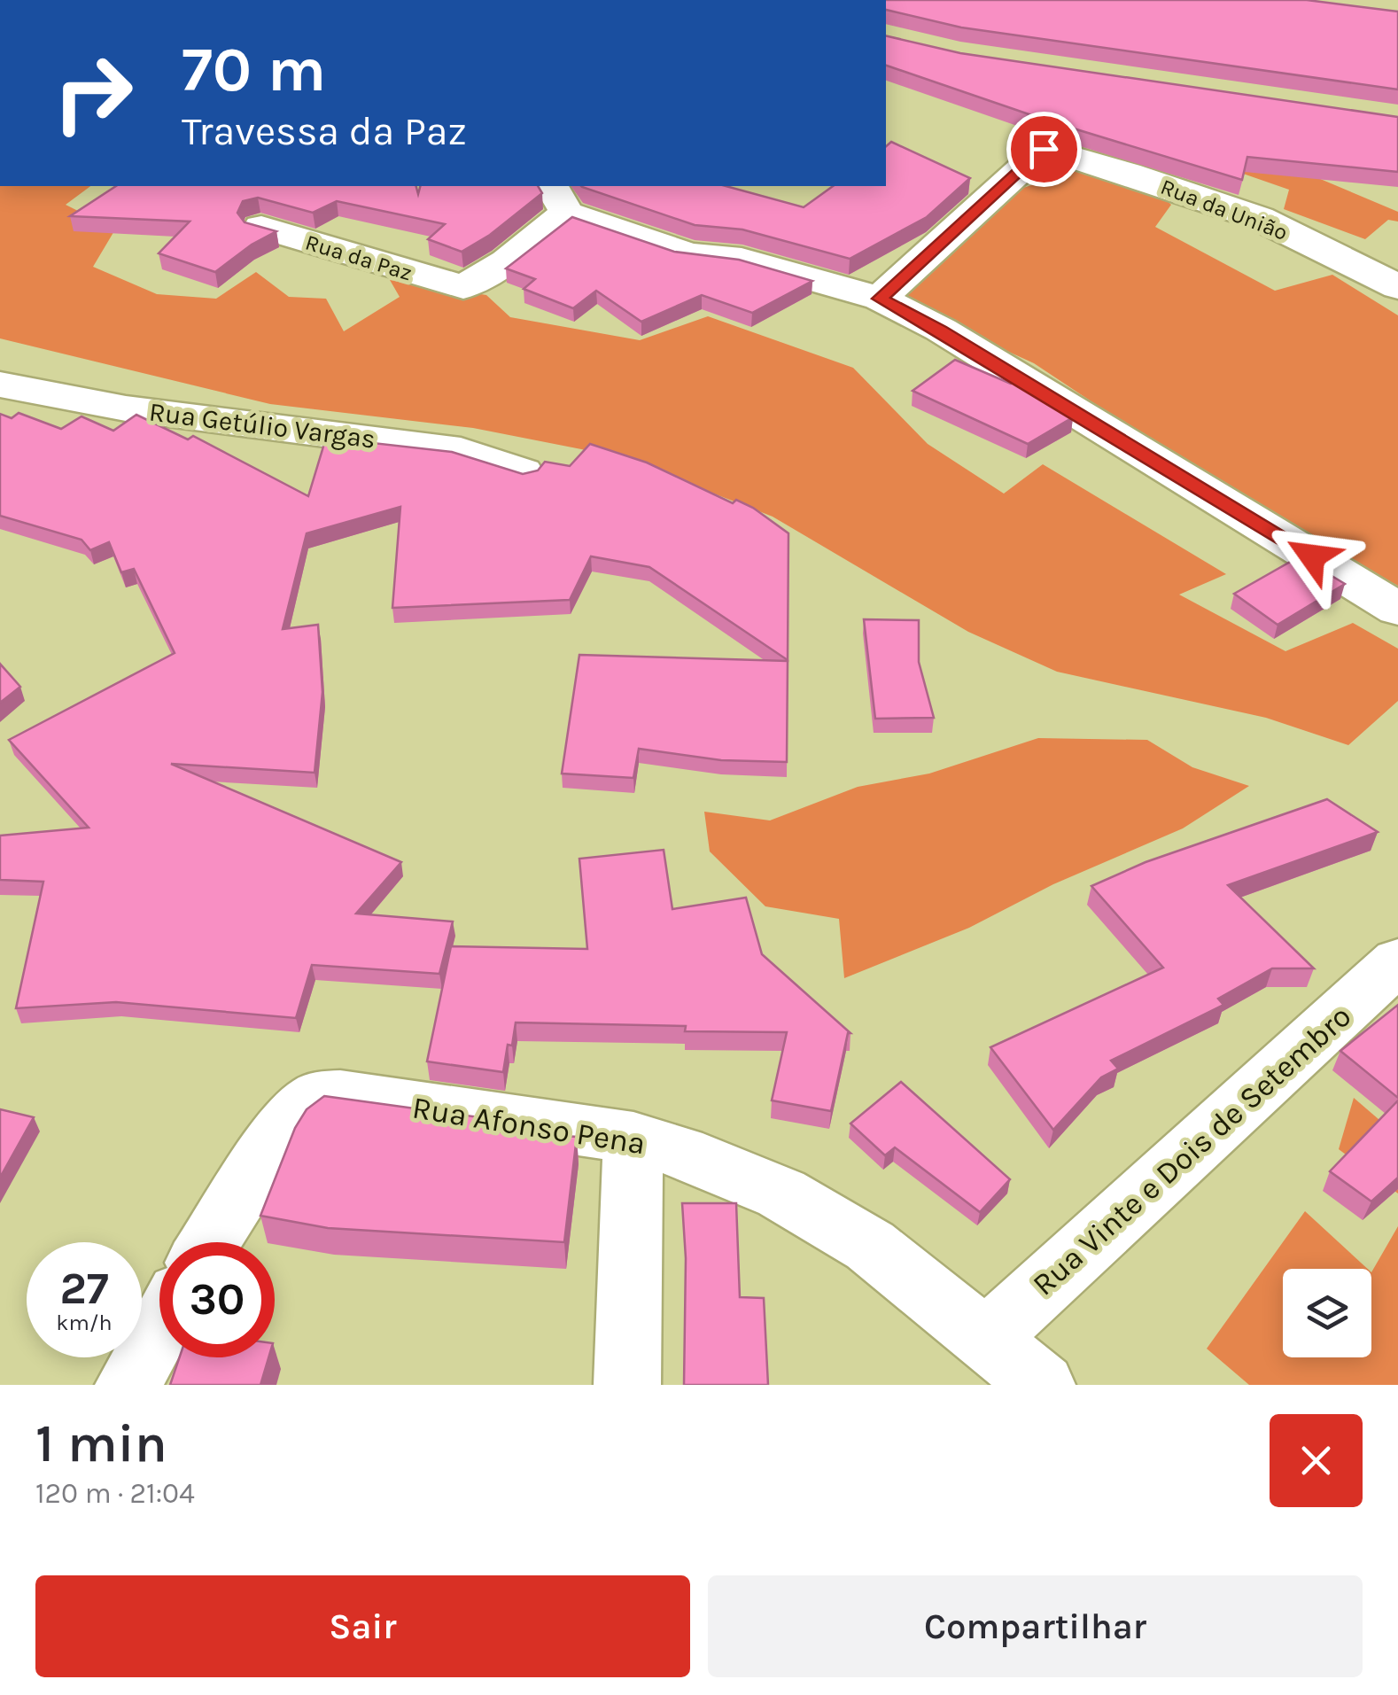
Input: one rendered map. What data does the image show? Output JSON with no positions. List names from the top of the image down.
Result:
{
  "streets": {
    "street": [
      "Rua da União",
      "Rua da Paz",
      "Rua Getúlio Vargas",
      "Rua Afonso Pena",
      "Rua Vinte e Dois de Setembro"
    ]
  },
  "crossings": [
    ["Rua Afonso Pena", "Rua Vinte e Dois de Setembro"]
  ],
  "page": {
    "turn": ["70 m", "Travessa da Paz"],
    "speed": "27 km/h",
    "limit": "30",
    "heading": ["1 min", "120 m · 21:04"],
    "buttons": ["Sair", "Compartilhar"]
  }
}
